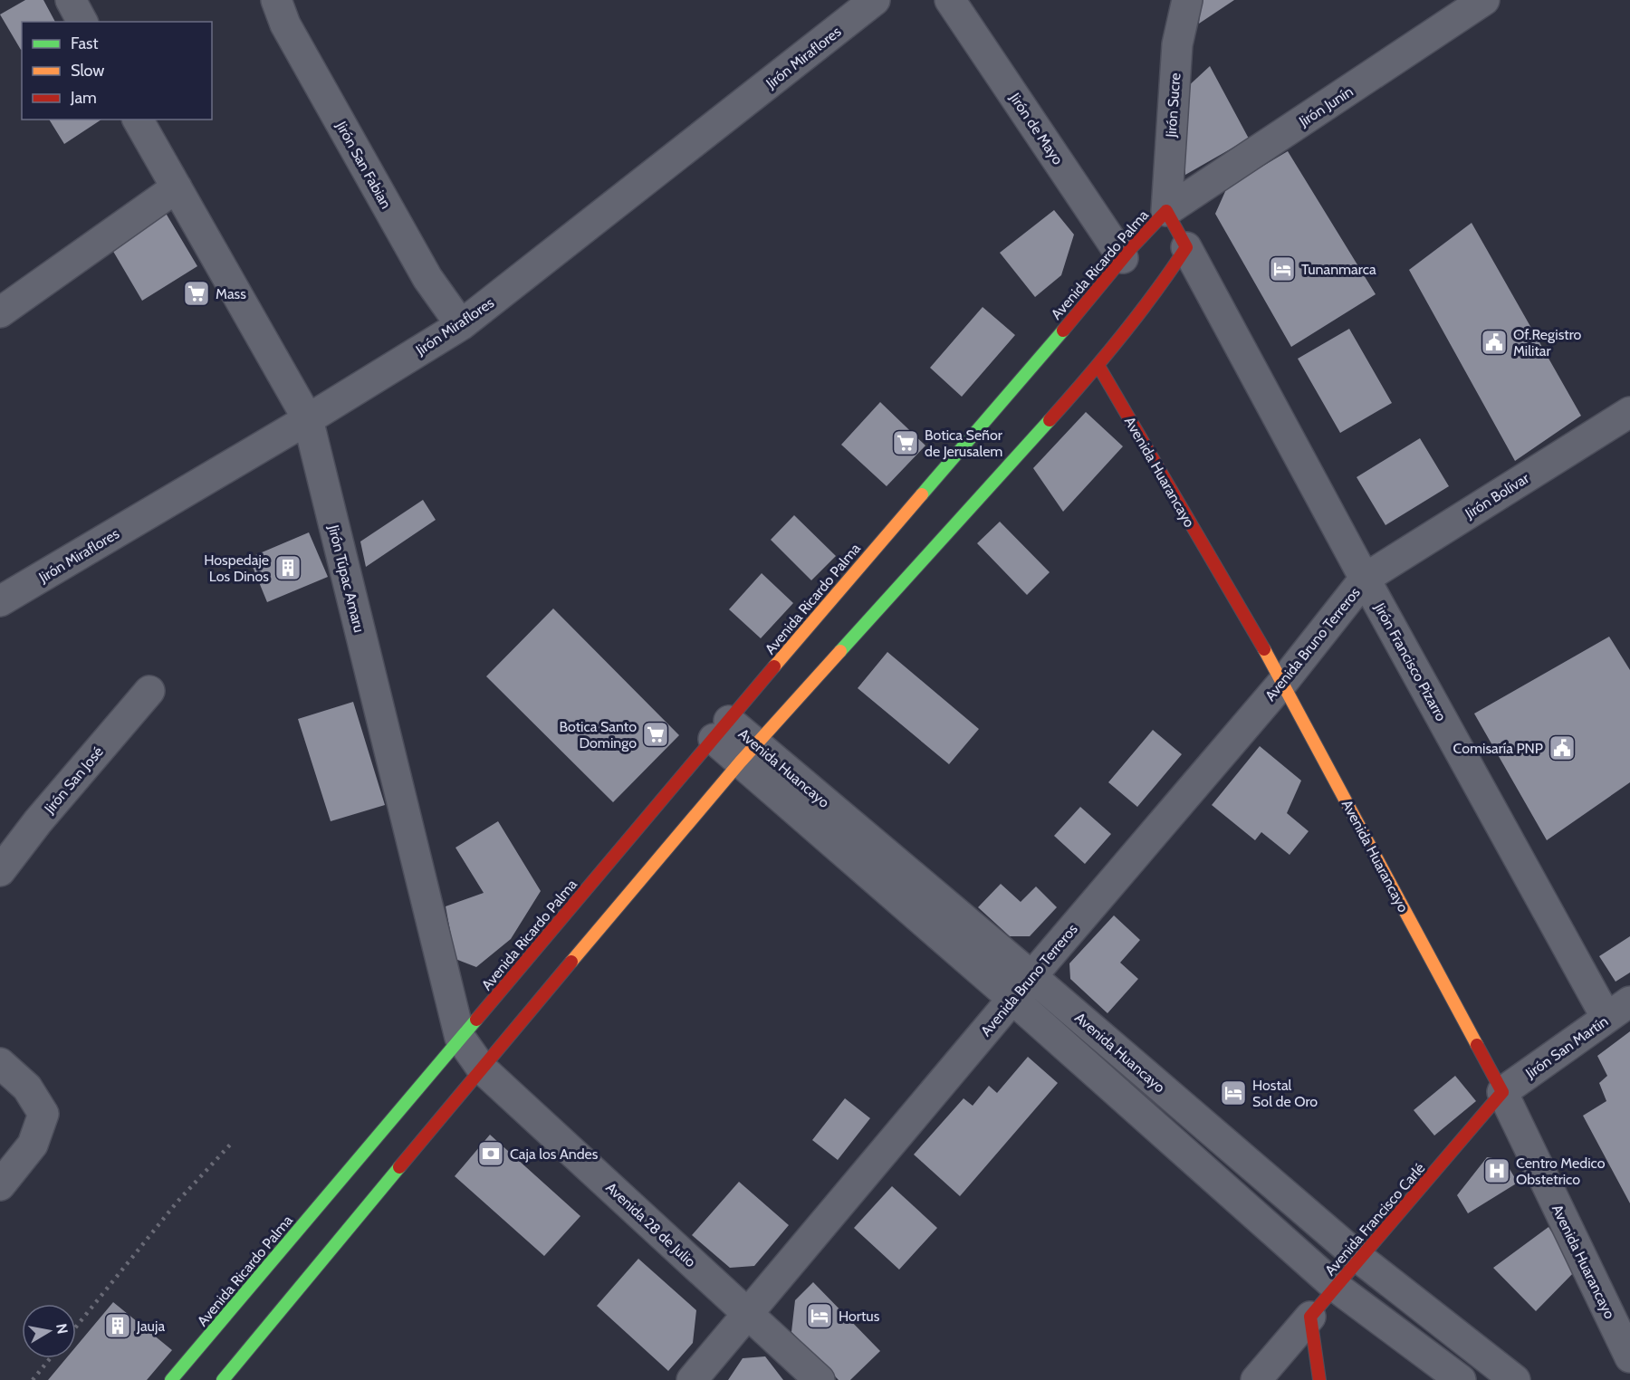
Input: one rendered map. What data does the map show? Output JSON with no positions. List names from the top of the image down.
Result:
{
  "streets": {
    "main road": ["Avenida Ricardo Palma", "Avenida Huarancayo", "Avenida Francisco Carlé"],
    "street": [
      "Jirón Miraflores",
      "Jirón Sucre",
      "Jirón Junín",
      "Jirón de Mayo",
      "Jirón San Fabian",
      "Jirón Bolívar",
      "Jirón Túpac Amaru",
      "Avenida Bruno Terreros",
      "Jirón Francisco Pizarro",
      "Avenida Huancayo",
      "Jirón San José",
      "Jirón San Martín",
      "Avenida 28 de Julio"
    ]
  },
  "crossings": [
    ["Jirón Miraflores", "Jirón San Fabian"],
    ["Jirón Miraflores", "Jirón Túpac Amaru"],
    ["Jirón Sucre", "Jirón Junín"],
    ["Jirón Sucre", "Avenida Ricardo Palma"],
    ["Jirón Junín", "Avenida Ricardo Palma"],
    ["Jirón de Mayo", "Avenida Ricardo Palma"],
    ["Avenida Ricardo Palma", "Jirón Túpac Amaru"],
    ["Avenida Ricardo Palma", "Jirón Francisco Pizarro"],
    ["Avenida Ricardo Palma", "Avenida Huancayo"],
    ["Avenida Huarancayo", "Avenida Bruno Terreros"],
    ["Avenida Huarancayo", "Jirón San Martín"],
    ["Avenida Huarancayo", "Avenida Francisco Carlé"],
    ["Jirón Bolívar", "Avenida Bruno Terreros"],
    ["Jirón Bolívar", "Jirón Francisco Pizarro"],
    ["Jirón Túpac Amaru", "Avenida 28 de Julio"],
    ["Avenida Bruno Terreros", "Jirón Francisco Pizarro"],
    ["Avenida Bruno Terreros", "Avenida Huancayo"],
    ["Avenida Bruno Terreros", "Avenida 28 de Julio"],
    ["Jirón Francisco Pizarro", "Jirón San Martín"],
    ["Avenida Huancayo", "Avenida Francisco Carlé"],
    ["Jirón San Martín", "Avenida Francisco Carlé"]
  ],
  "places": {
    "hotel": ["Tunanmarca", "Hostal Sol de Oro", "Hortus"],
    "supermarket": ["Mass", "Botica Señor de Jerusalem", "Botica Santo Domingo"],
    "public building": ["Of.Registro Militar", "Comisaría PNP"],
    "building": ["Hospedaje Los Dinos", "Jauja"],
    "bank": ["Caja los Andes"],
    "hospital": ["Centro Medico Obstetrico"]
  },
  "legend": ["Fast", "Slow", "Jam"],
  "north": "right"
}
